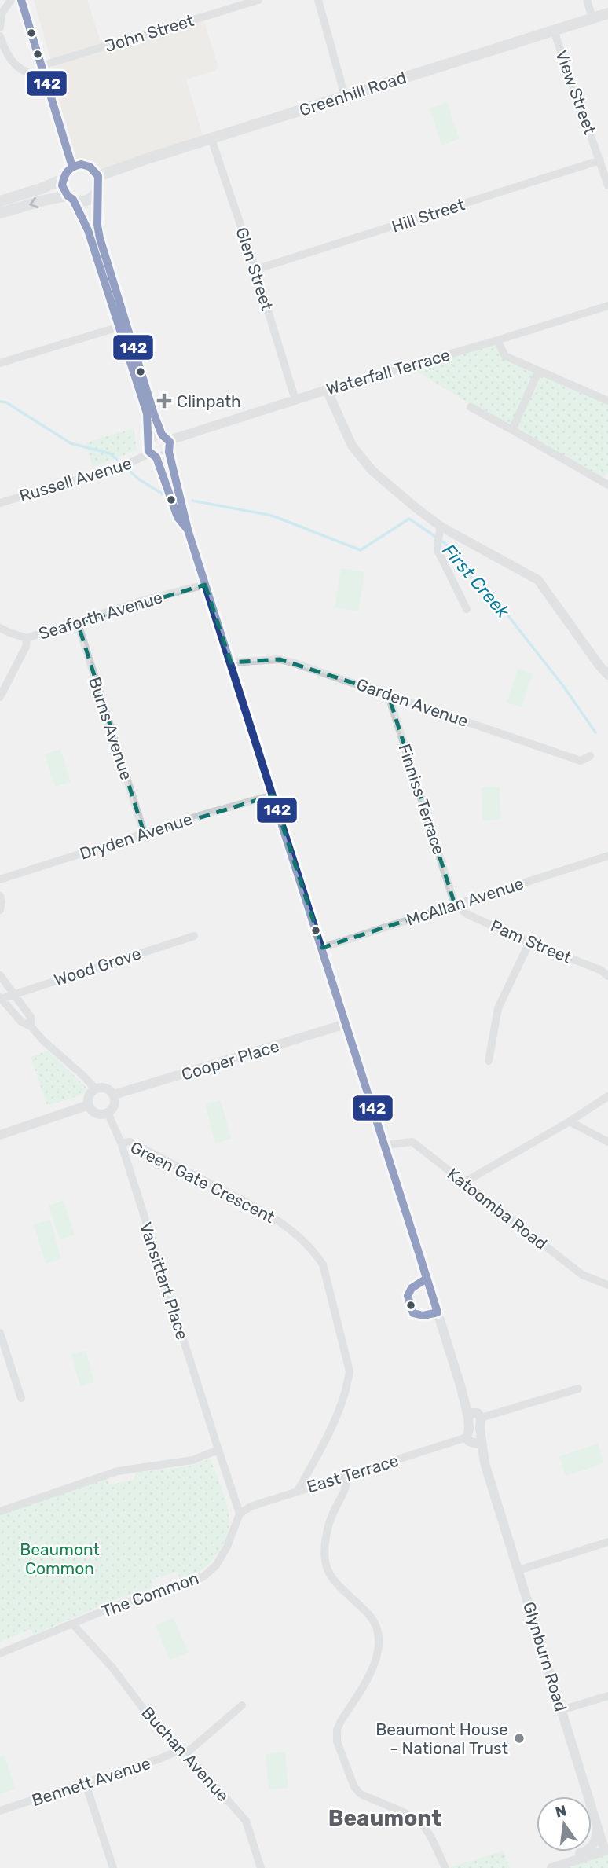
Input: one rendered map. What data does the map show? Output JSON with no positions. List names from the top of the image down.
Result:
{
  "streets": {
    "main road": ["Greenhill Road"],
    "street": [
      "John Street",
      "View Street",
      "Hill Street",
      "Glen Street",
      "Waterfall Terrace",
      "Russell Avenue",
      "Seaforth Avenue",
      "Garden Avenue",
      "Burns Avenue",
      "Finniss Terrace",
      "Dryden Avenue",
      "McAllan Avenue",
      "Pam Street",
      "Wood Grove",
      "Cooper Place",
      "Green Gate Crescent",
      "Katoomba Road",
      "Vansittart Place",
      "East Terrace",
      "The Common",
      "Glynburn Road",
      "Buchan Avenue",
      "Bennett Avenue"
    ]
  },
  "crossings": [
    ["View Street", "Greenhill Road"],
    ["View Street", "Hill Street"],
    ["Greenhill Road", "Glen Street"],
    ["Hill Street", "Glen Street"],
    ["Glen Street", "Waterfall Terrace"],
    ["Waterfall Terrace", "Russell Avenue"],
    ["Seaforth Avenue", "Burns Avenue"],
    ["Garden Avenue", "Finniss Terrace"],
    ["Burns Avenue", "Dryden Avenue"],
    ["Finniss Terrace", "McAllan Avenue"],
    ["Finniss Terrace", "Pam Street"],
    ["McAllan Avenue", "Pam Street"],
    ["Cooper Place", "Vansittart Place"],
    ["Green Gate Crescent", "Vansittart Place"],
    ["Green Gate Crescent", "East Terrace"],
    ["East Terrace", "The Common"],
    ["East Terrace", "Glynburn Road"],
    ["The Common", "Buchan Avenue"],
    ["Buchan Avenue", "Bennett Avenue"]
  ],
  "districts": ["Beaumont"],
  "water": ["First Creek"],
  "parks": ["Beaumont Common"],
  "places": {
    "health": ["Clinpath"],
    "other": ["Beaumont House - National Trust"]
  },
  "lines": ["transit line 142"],
  "north": "top"
}
